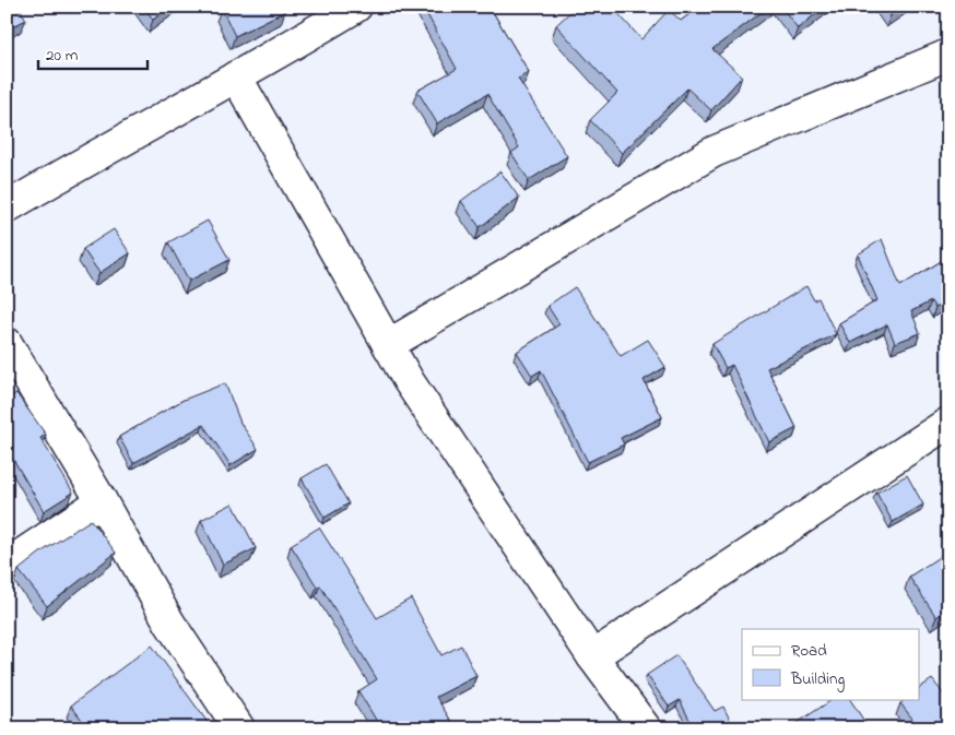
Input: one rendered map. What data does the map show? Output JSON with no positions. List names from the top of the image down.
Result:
{
  "legend": ["Road", "Building"],
  "scale_bar": "20 m"
}
